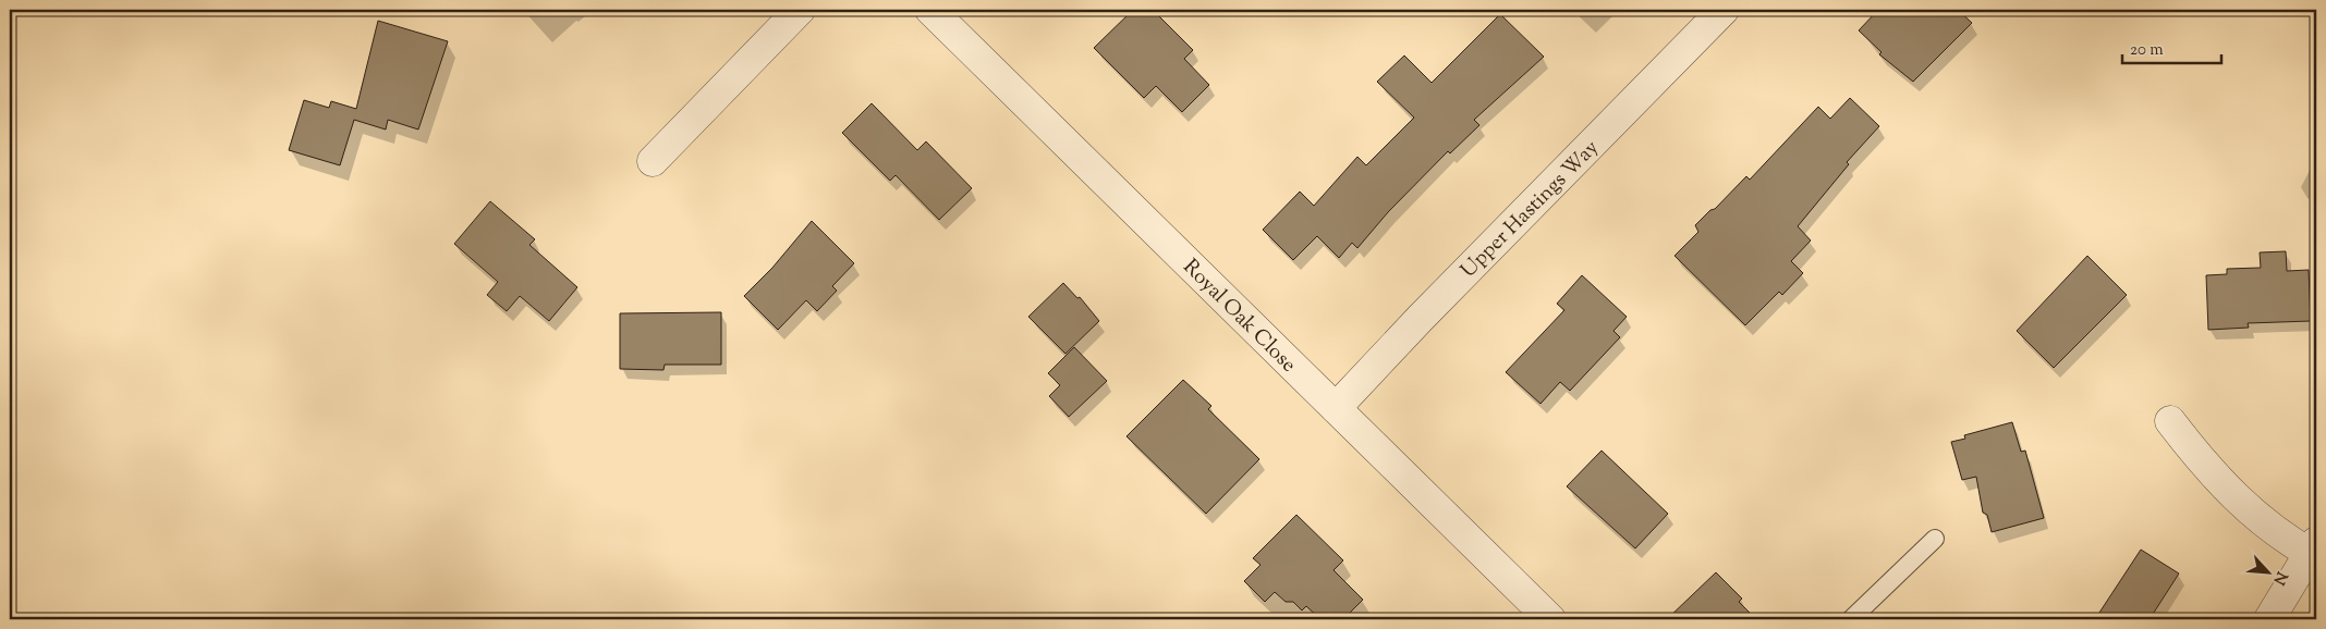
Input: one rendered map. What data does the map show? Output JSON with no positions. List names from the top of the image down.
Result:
{
  "streets": {
    "street": ["Upper Hastings Way", "Royal Oak Close"]
  },
  "crossings": [
    ["Upper Hastings Way", "Royal Oak Close"]
  ],
  "scale_bar": "20 m",
  "north": "bottom right"
}
